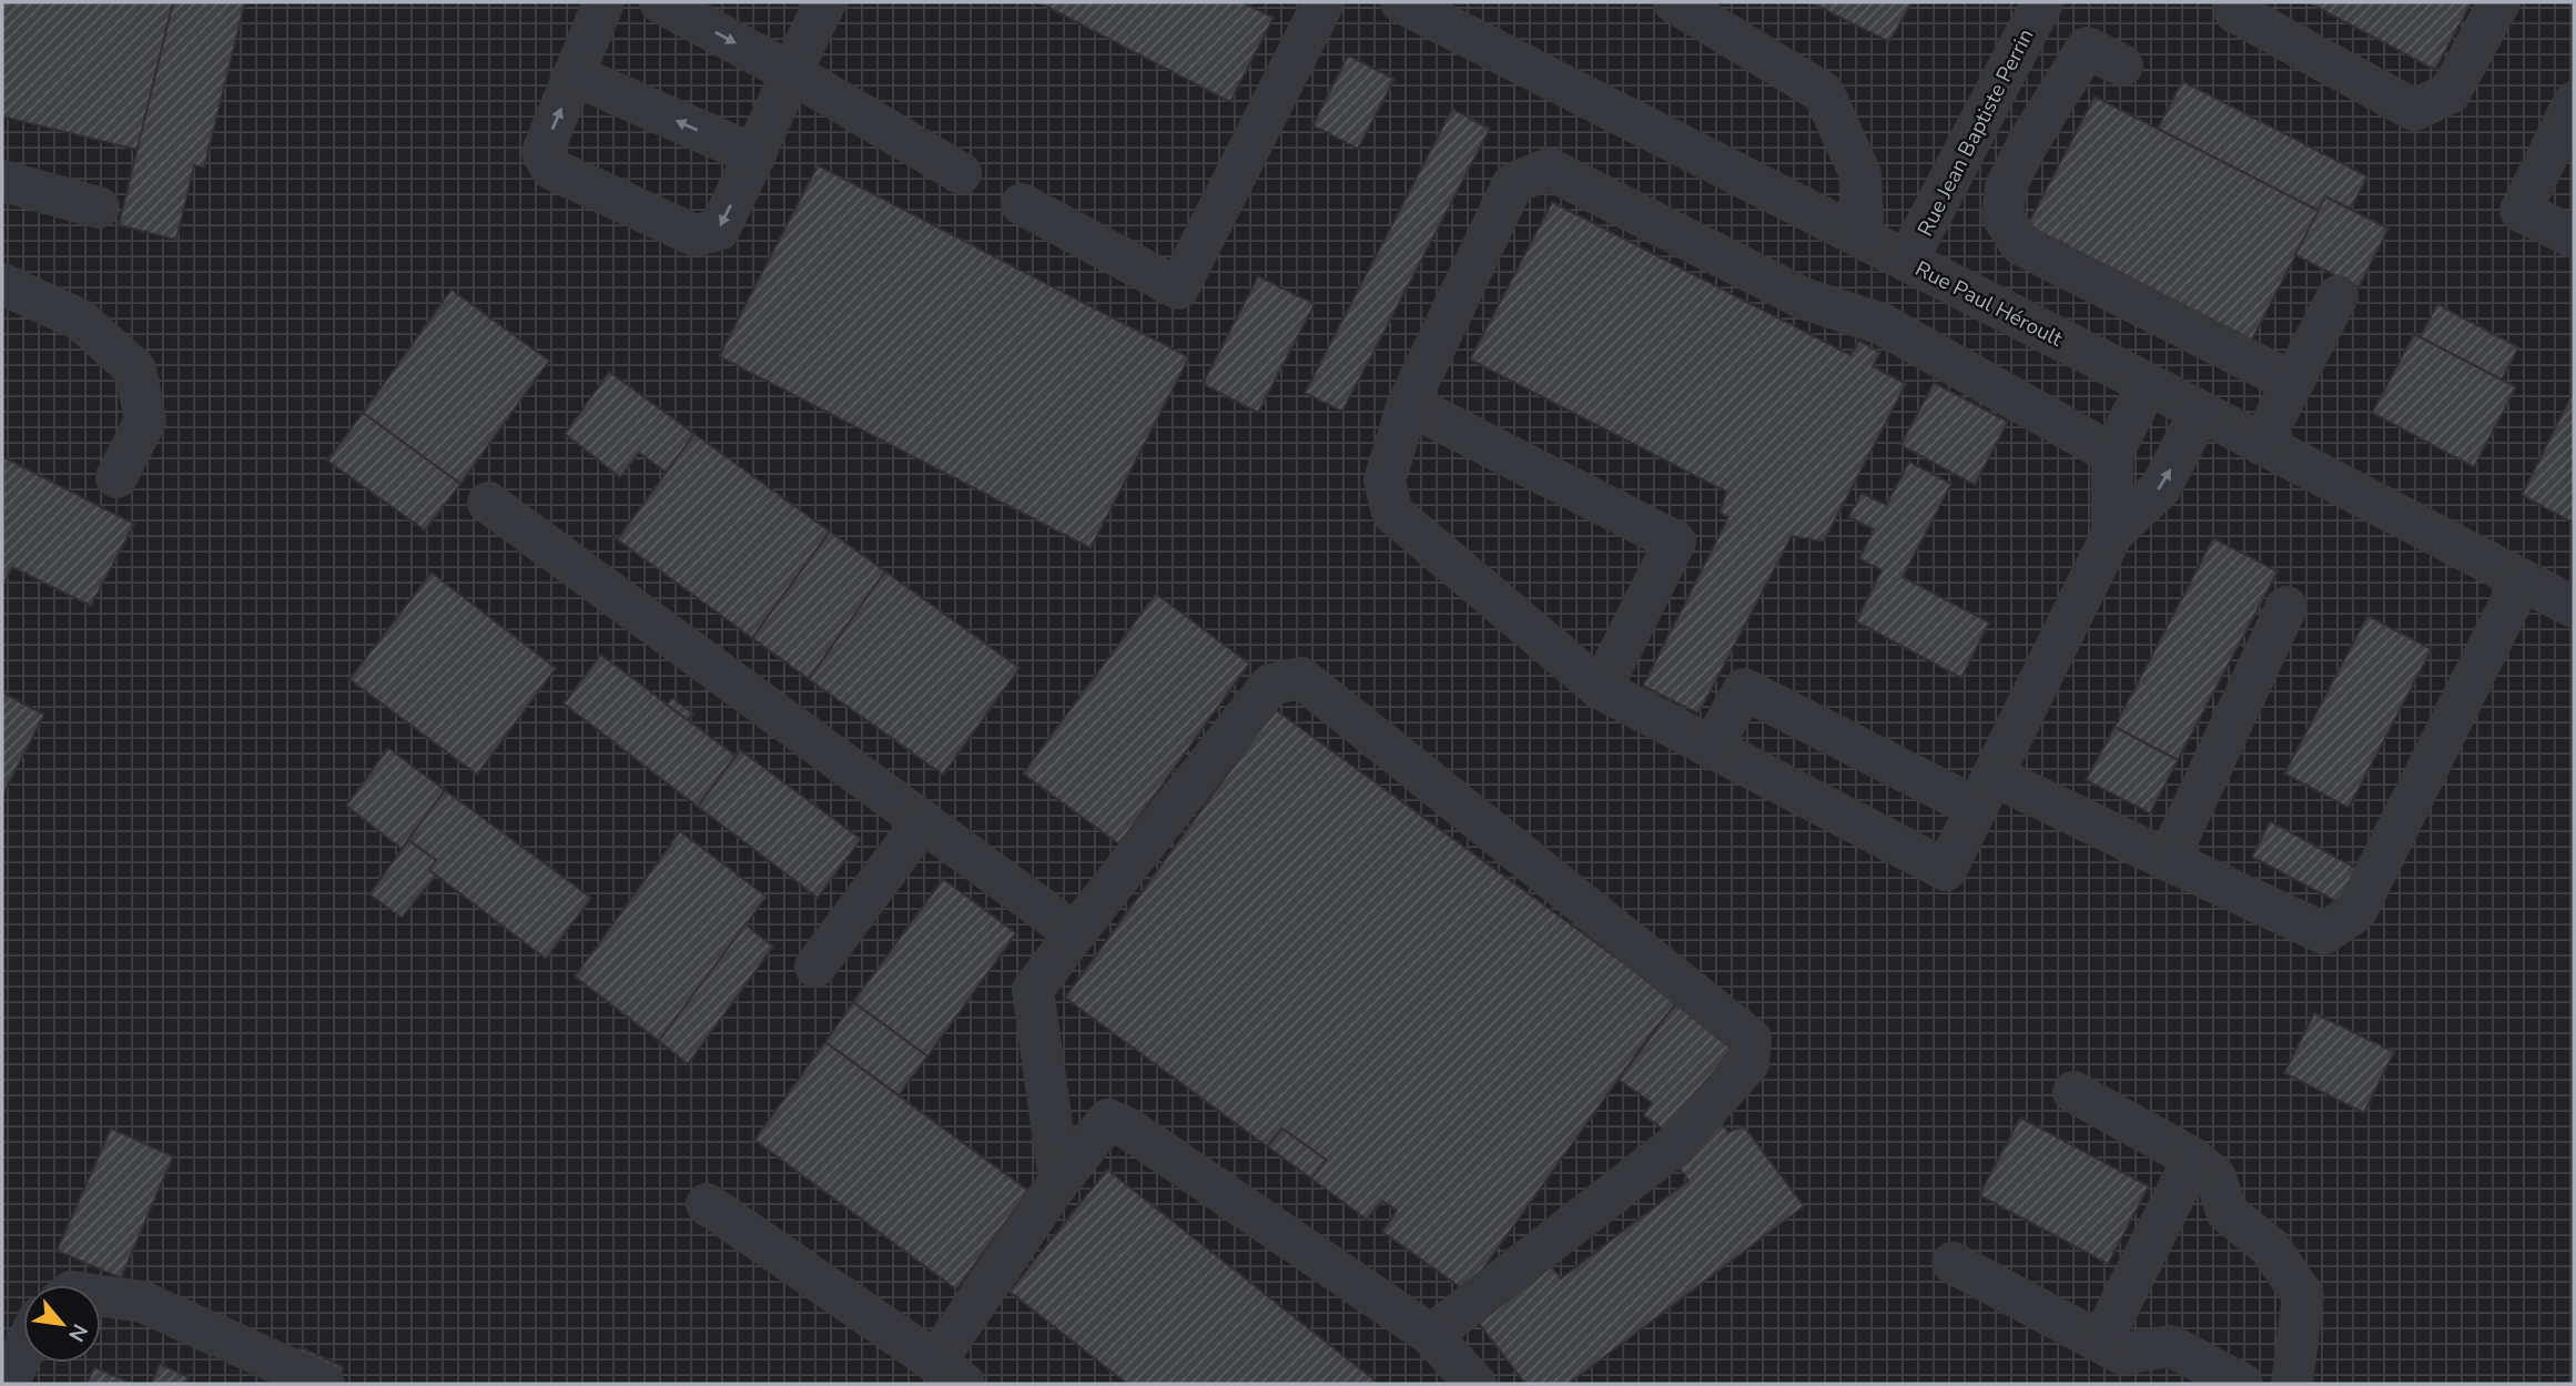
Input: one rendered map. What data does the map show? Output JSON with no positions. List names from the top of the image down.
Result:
{
  "streets": {
    "street": ["Rue Jean Baptiste Perrin", "Rue Paul Héroult"]
  },
  "crossings": [
    ["Rue Jean Baptiste Perrin", "Rue Paul Héroult"]
  ],
  "north": "bottom right"
}
